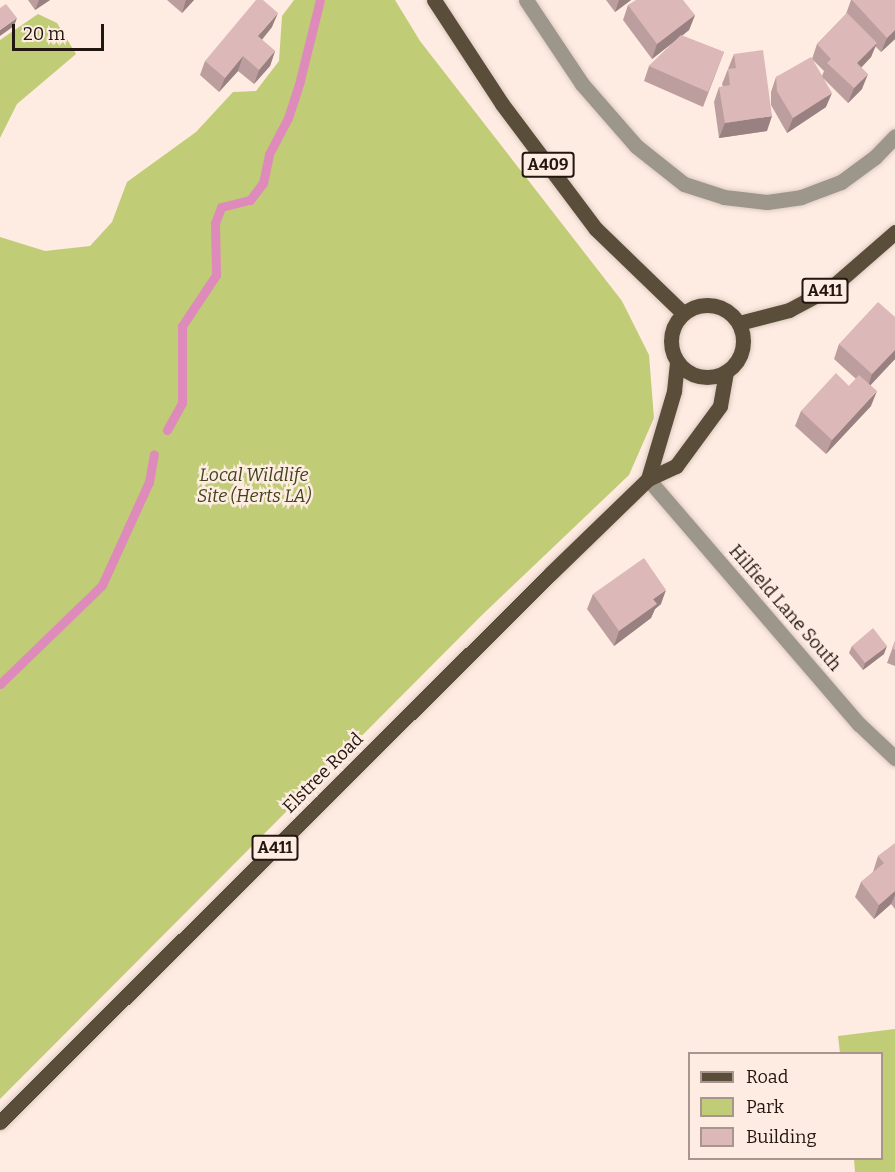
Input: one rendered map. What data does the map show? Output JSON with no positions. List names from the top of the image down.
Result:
{
  "streets": {
    "main road": ["A409", "A411", "Elstree Road"],
    "street": ["Hilfield Lane South"]
  },
  "crossings": [
    ["A409", "A411"],
    ["A409", "Elstree Road"],
    ["A411", "Elstree Road"],
    ["Hilfield Lane South", "Elstree Road"]
  ],
  "parks": ["Local Wildlife Site (Herts LA)"],
  "legend": ["Road", "Park", "Building"],
  "scale_bar": "20 m"
}
